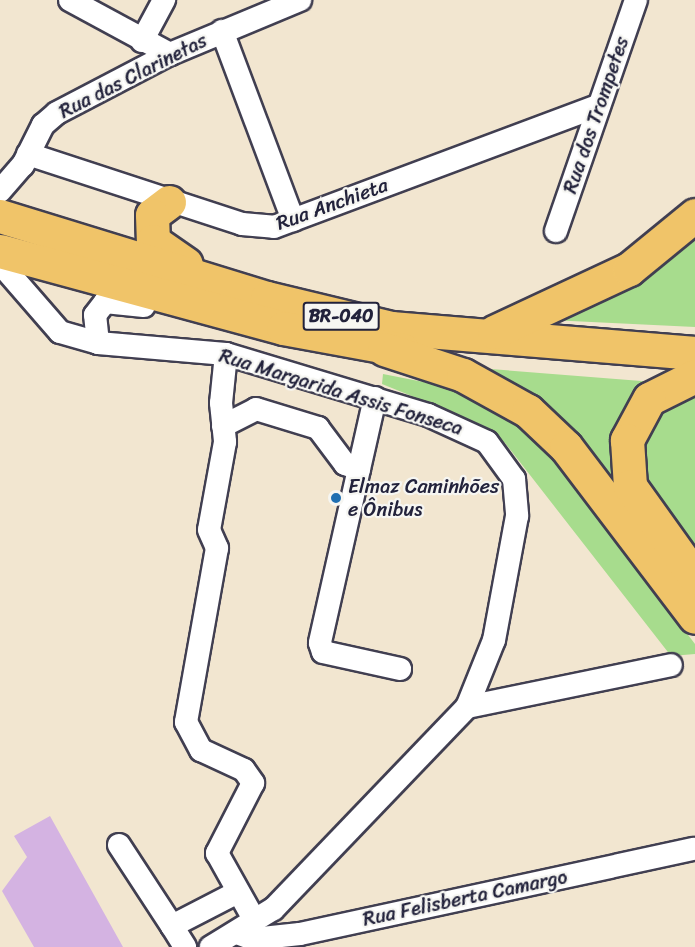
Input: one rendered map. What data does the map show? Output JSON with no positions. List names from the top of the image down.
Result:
{
  "streets": {
    "highway": ["BR-040"],
    "street": [
      "Rua das Clarinetas",
      "Rua dos Trompetes",
      "Rua Anchieta",
      "Rua Margarida Assis Fonseca",
      "Rua Felisberta Camargo"
    ]
  },
  "crossings": [
    ["Rua das Clarinetas", "Rua Anchieta"],
    ["Rua dos Trompetes", "Rua Anchieta"],
    ["BR-040", "Rua Margarida Assis Fonseca"],
    ["Rua Margarida Assis Fonseca", "Rua Felisberta Camargo"]
  ],
  "places": ["Elmaz Caminhões e Ônibus"]
}
